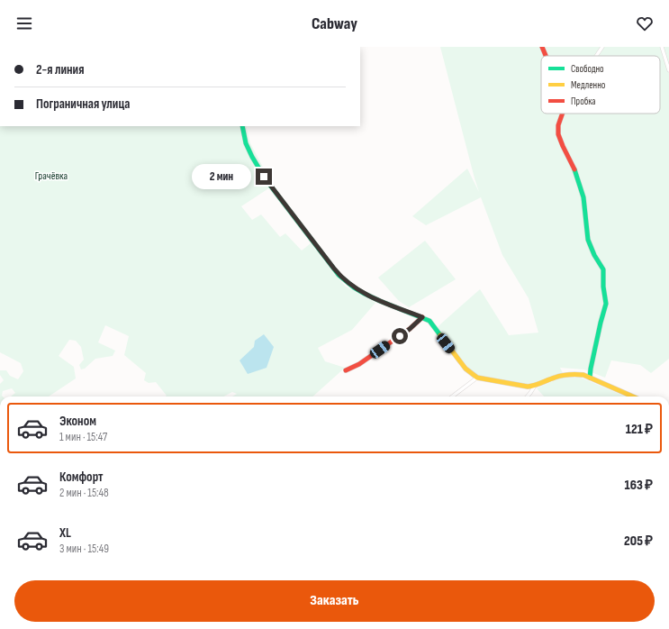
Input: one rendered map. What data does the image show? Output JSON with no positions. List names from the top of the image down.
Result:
{
  "parks": ["Грачёвка"],
  "legend": ["Свободно", "Медленно", "Пробка"],
  "page": {
    "header": "Cabway",
    "banner": ["2-я линия", "Пограничная улица"],
    "bubble": "2 мин",
    "list": [
      {
        "name": "Эконом",
        "note": "1 мин · 15:47",
        "value": "121 ₽"
      },
      {
        "name": "Комфорт",
        "note": "2 мин · 15:48",
        "value": "163 ₽"
      },
      {
        "name": "XL",
        "note": "3 мин · 15:49",
        "value": "205 ₽"
      }
    ],
    "buttons": "Заказать"
  }
}
